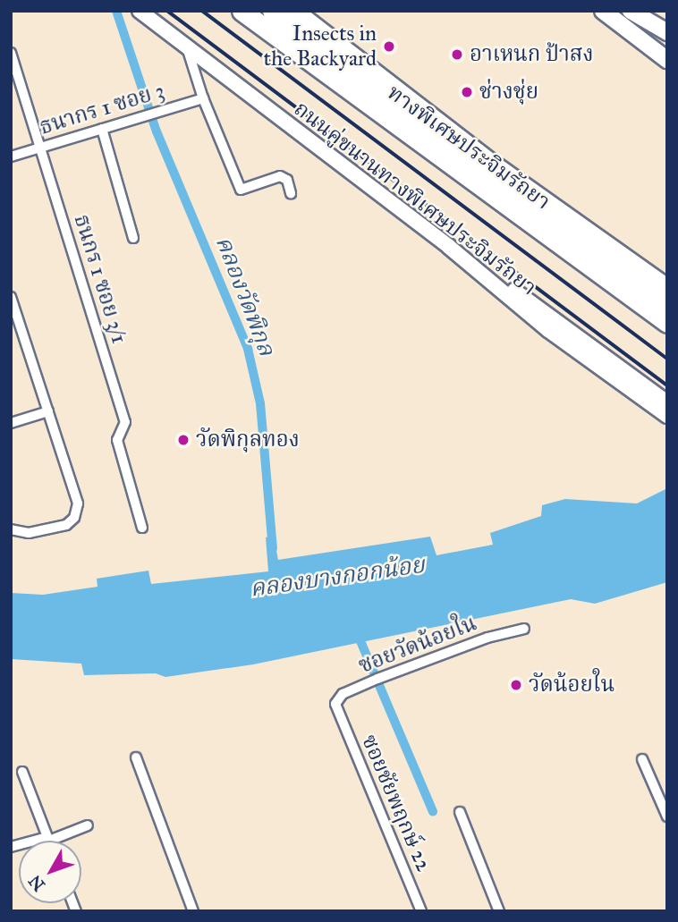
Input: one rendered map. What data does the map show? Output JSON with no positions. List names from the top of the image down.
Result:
{
  "streets": {
    "highway": ["ทางพิเศษประจิมรัถยา"],
    "main road": ["ถนนคู่ขนานทางพิเศษประจิมรัถยา"],
    "street": [
      "ธนากร 1 ซอย 3",
      "ธนกร 1 ซอย 3/1",
      "ซอยวัดน้อยใน",
      "ซอยชัยพฤกษ์ 22"
    ]
  },
  "crossings": [
    ["ธนากร 1 ซอย 3", "ธนกร 1 ซอย 3/1"],
    ["ซอยวัดน้อยใน", "ซอยชัยพฤกษ์ 22"]
  ],
  "water": ["คลองวัดพิกุล", "คลองบางกอกน้อย"],
  "places": [
    "Insects in the Backyard",
    "อาเหนก ป้าสง",
    "ช่างชุ่ย",
    "วัดพิกุลทอง",
    "วัดน้อยใน"
  ],
  "north": "bottom left"
}
